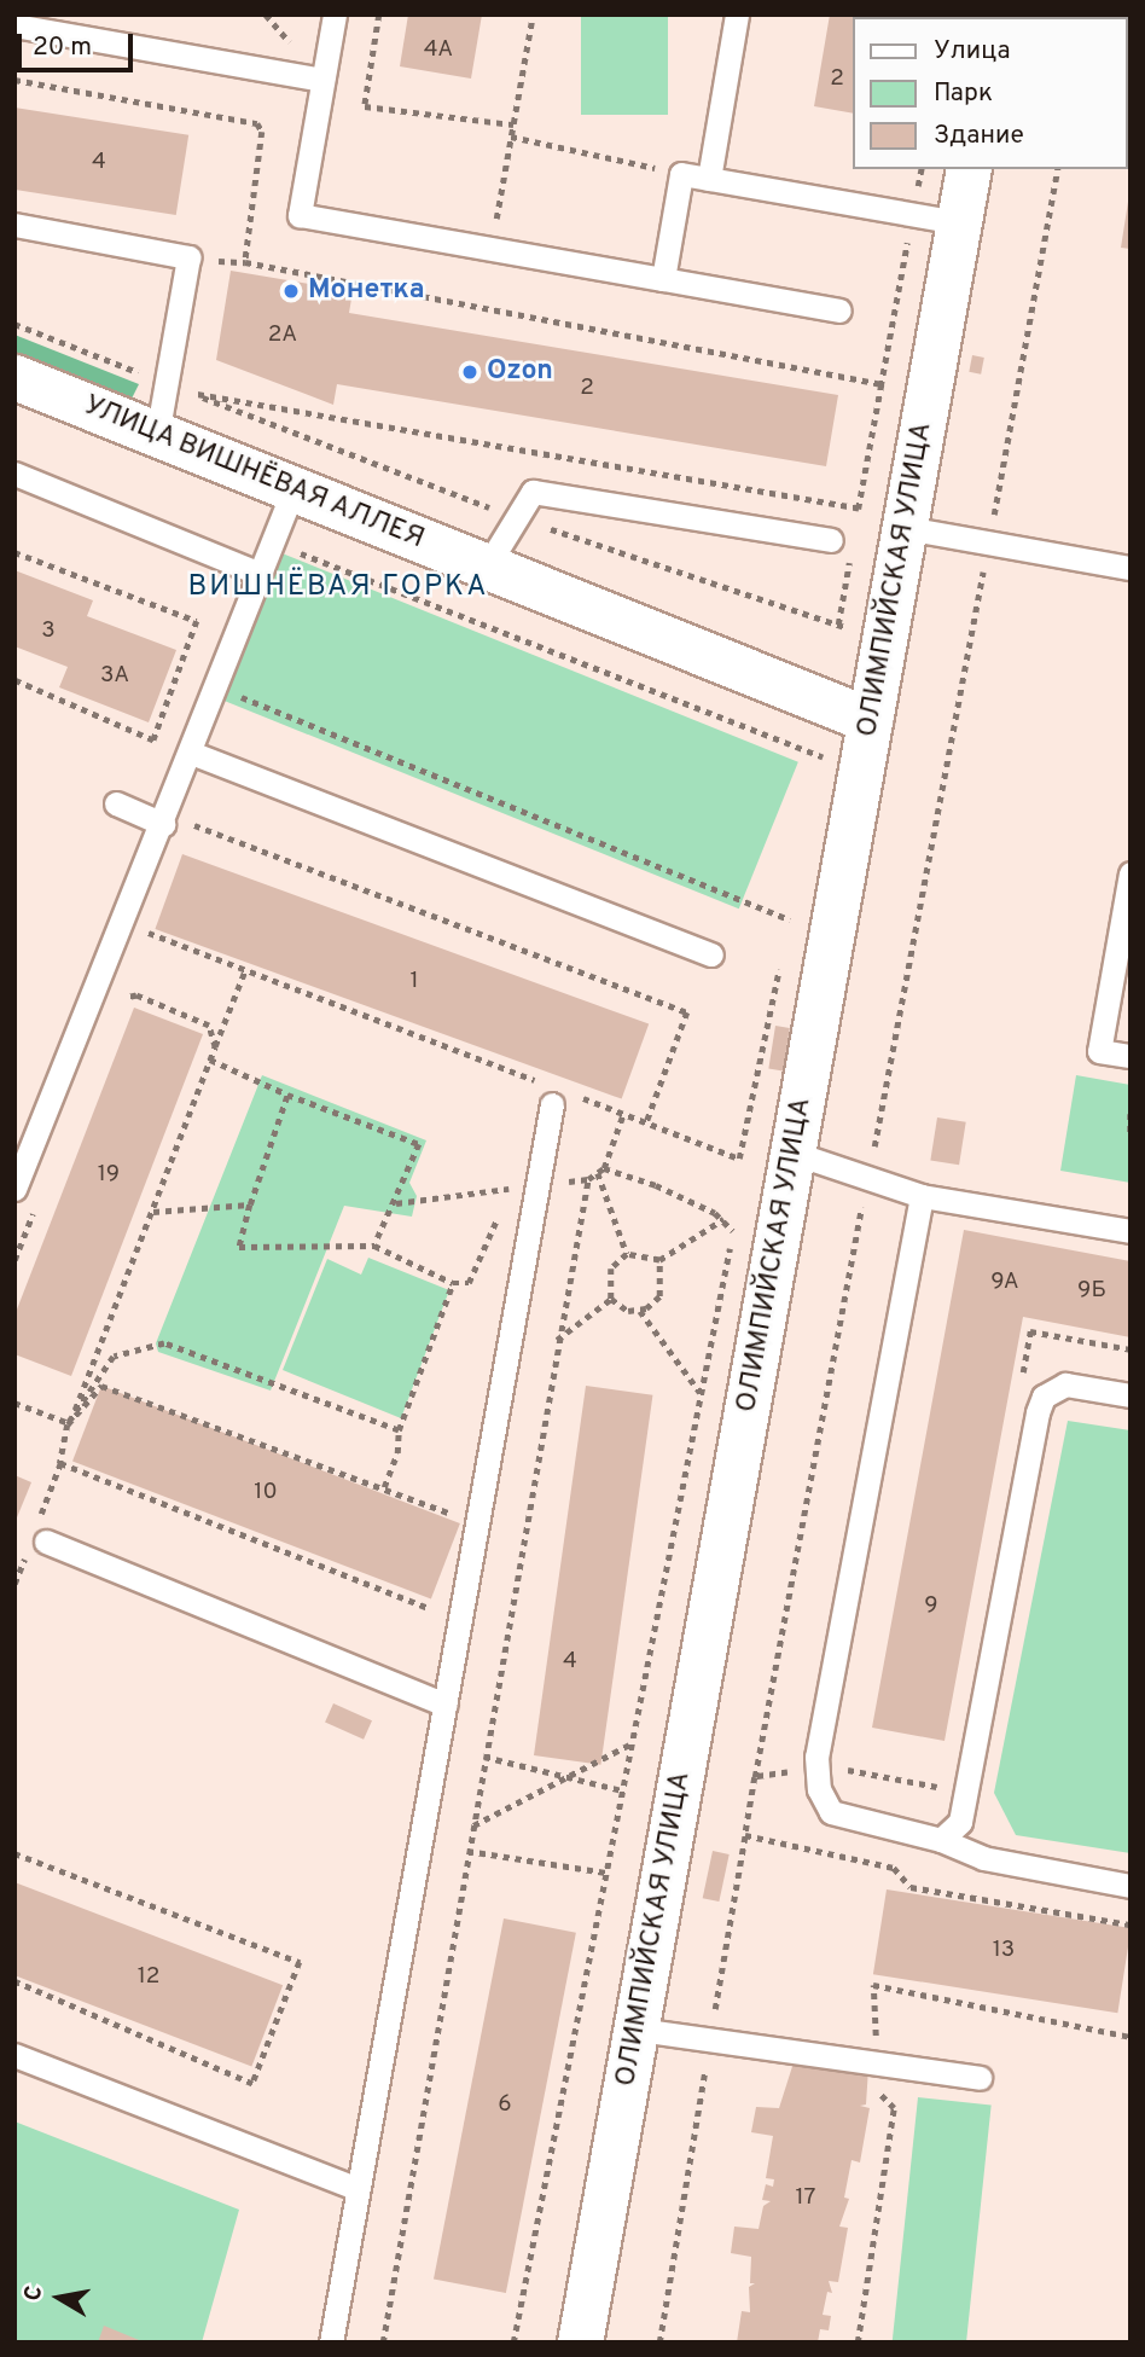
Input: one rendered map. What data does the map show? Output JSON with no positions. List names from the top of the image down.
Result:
{
  "streets": {
    "street": ["УЛИЦА ВИШНЁВАЯ АЛЛЕЯ", "ОЛИМПИЙСКАЯ УЛИЦА"]
  },
  "crossings": [
    ["УЛИЦА ВИШНЁВАЯ АЛЛЕЯ", "ОЛИМПИЙСКАЯ УЛИЦА"]
  ],
  "districts": ["ВИШНЁВАЯ ГОРКА"],
  "places": ["Монетка", "Ozon"],
  "house_numbers": [
    "4А",
    "2",
    "4",
    "2А",
    "2",
    "3",
    "3А",
    "1",
    "19",
    "9А",
    "9Б",
    "10",
    "9",
    "4",
    "13",
    "12",
    "6",
    "17"
  ],
  "legend": ["Улица", "Парк", "Здание"],
  "scale_bar": "20 m",
  "north": "left"
}
